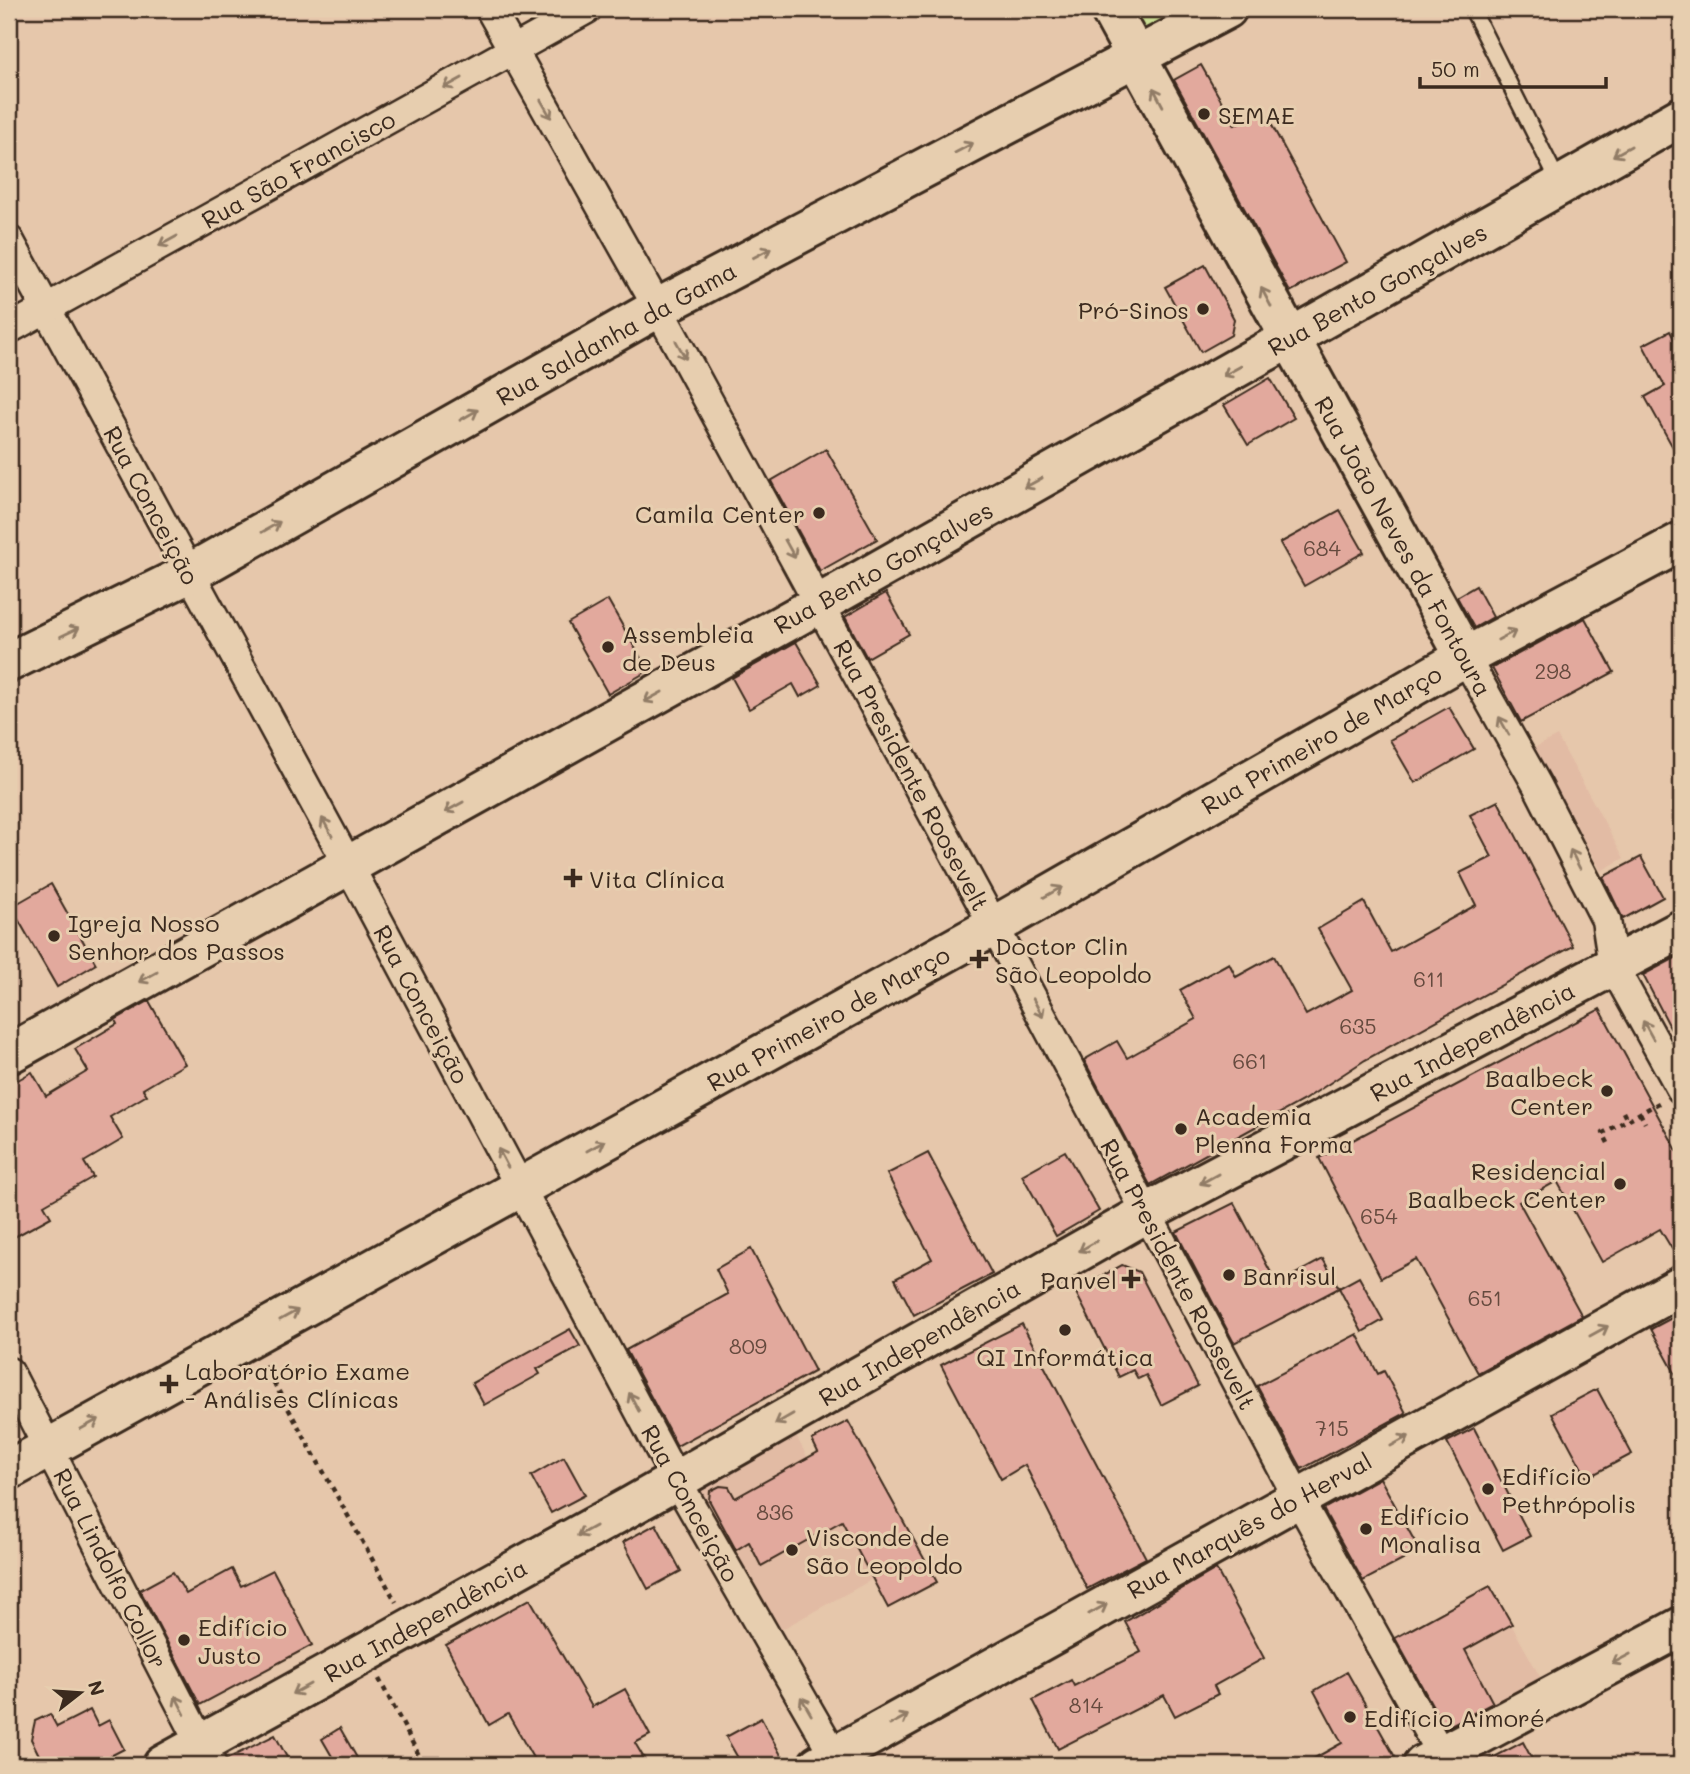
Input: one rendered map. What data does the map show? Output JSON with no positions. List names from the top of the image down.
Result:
{
  "streets": {
    "street": [
      "Rua São Francisco",
      "Rua Bento Gonçalves",
      "Rua Saldanha da Gama",
      "Rua Conceição",
      "Rua João Neves da Fontoura",
      "Rua Primeiro de Março",
      "Rua Presidente Roosevelt",
      "Rua Independência",
      "Rua Marquês do Herval",
      "Rua Lindolfo Collor"
    ]
  },
  "crossings": [
    ["Rua São Francisco", "Rua Conceição"],
    ["Rua São Francisco", "Rua Presidente Roosevelt"],
    ["Rua Bento Gonçalves", "Rua Conceição"],
    ["Rua Bento Gonçalves", "Rua João Neves da Fontoura"],
    ["Rua Bento Gonçalves", "Rua Presidente Roosevelt"],
    ["Rua Saldanha da Gama", "Rua Conceição"],
    ["Rua Saldanha da Gama", "Rua João Neves da Fontoura"],
    ["Rua Saldanha da Gama", "Rua Presidente Roosevelt"],
    ["Rua Conceição", "Rua Primeiro de Março"],
    ["Rua Conceição", "Rua Independência"],
    ["Rua Conceição", "Rua Marquês do Herval"],
    ["Rua João Neves da Fontoura", "Rua Primeiro de Março"],
    ["Rua João Neves da Fontoura", "Rua Independência"],
    ["Rua Primeiro de Março", "Rua Presidente Roosevelt"],
    ["Rua Primeiro de Março", "Rua Lindolfo Collor"],
    ["Rua Presidente Roosevelt", "Rua Independência"],
    ["Rua Presidente Roosevelt", "Rua Marquês do Herval"],
    ["Rua Independência", "Rua Lindolfo Collor"]
  ],
  "one_way": [
    "Rua São Francisco",
    "Rua Bento Gonçalves",
    "Rua Saldanha da Gama",
    "Rua Conceição",
    "Rua João Neves da Fontoura",
    "Rua Primeiro de Março",
    "Rua Presidente Roosevelt",
    "Rua Independência",
    "Rua Marquês do Herval",
    "Rua Lindolfo Collor"
  ],
  "places": {
    "other": [
      "SEMAE",
      "Pró-Sinos",
      "Camila Center",
      "Assembleia de Deus",
      "Igreja Nosso Senhor dos Passos",
      "Baalbeck Center",
      "Academia Plenna Forma",
      "Residencial Baalbeck Center",
      "Banrisul",
      "QI Informática",
      "Edifício Pethrópolis",
      "Edifício Monalisa",
      "Visconde de São Leopoldo",
      "Edifício Justo",
      "Edifício Aimoré"
    ],
    "health": [
      "Vita Clínica",
      "Doctor Clin São Leopoldo",
      "Panvel",
      "Laboratório Exame - Análises Clínicas"
    ]
  },
  "house_numbers": [
    "684",
    "298",
    "611",
    "635",
    "661",
    "654",
    "651",
    "809",
    "715",
    "836",
    "814"
  ],
  "scale_bar": "50 m",
  "north": "right"
}
